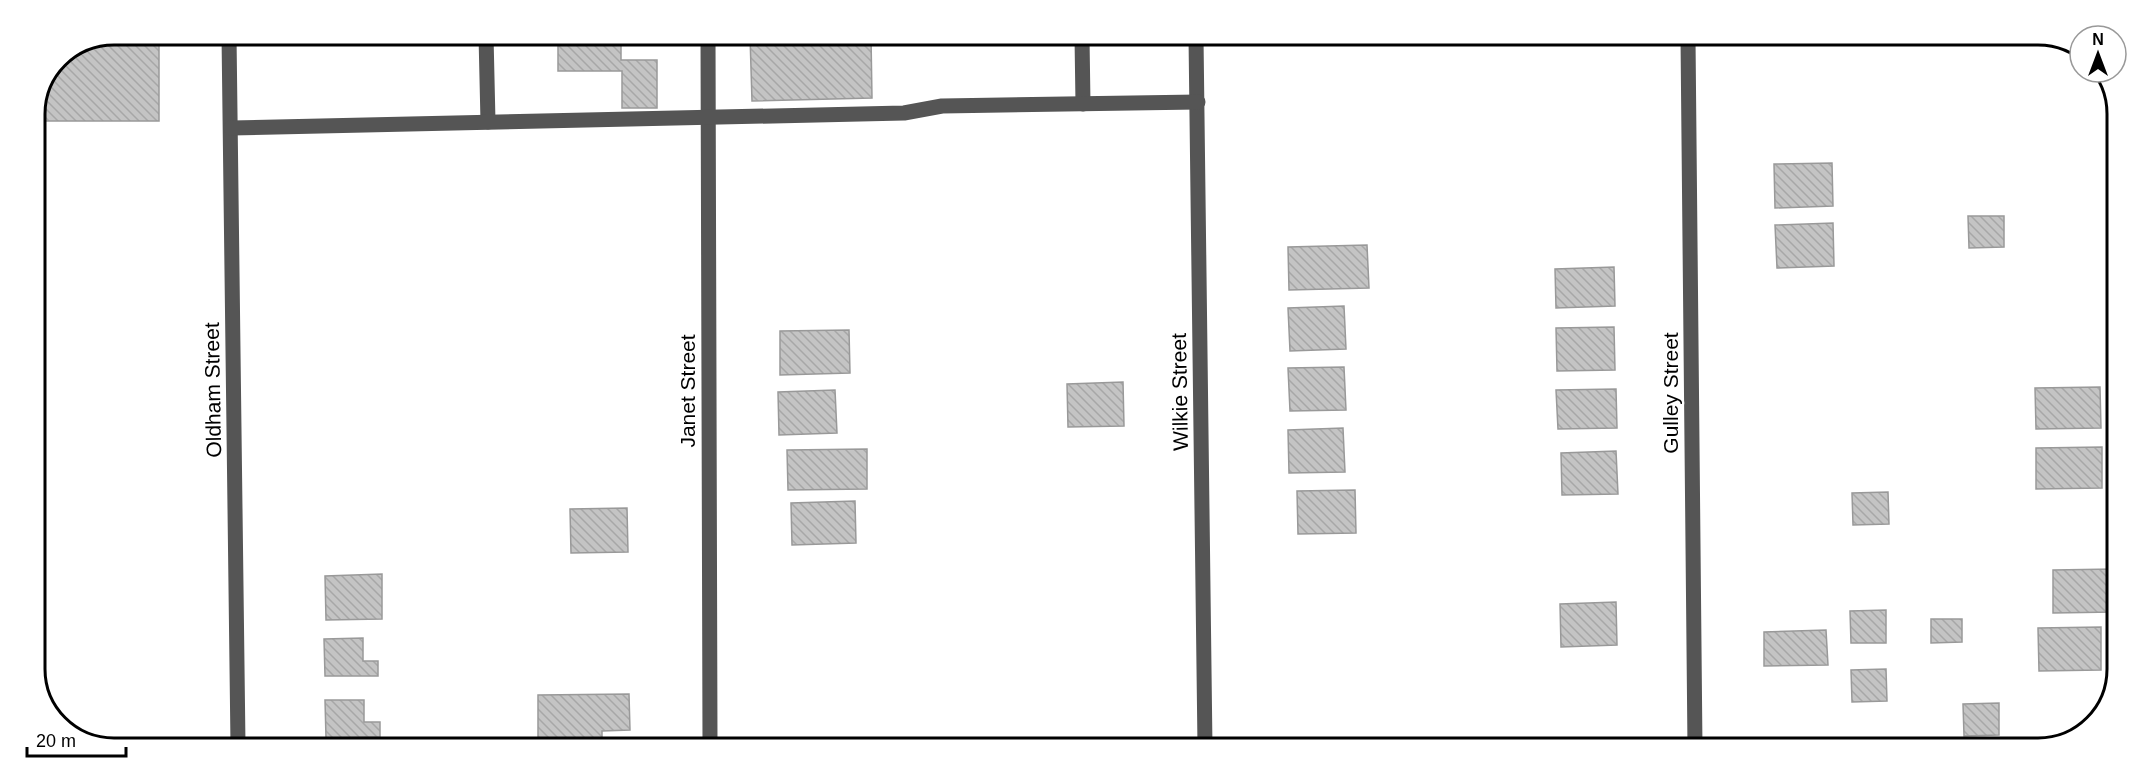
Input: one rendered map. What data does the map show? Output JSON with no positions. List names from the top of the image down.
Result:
{
  "streets": {
    "street": [
      "Oldham Street",
      "Janet Street",
      "Wilkie Street",
      "Gulley Street"
    ]
  },
  "scale_bar": "20 m",
  "north": "top"
}
